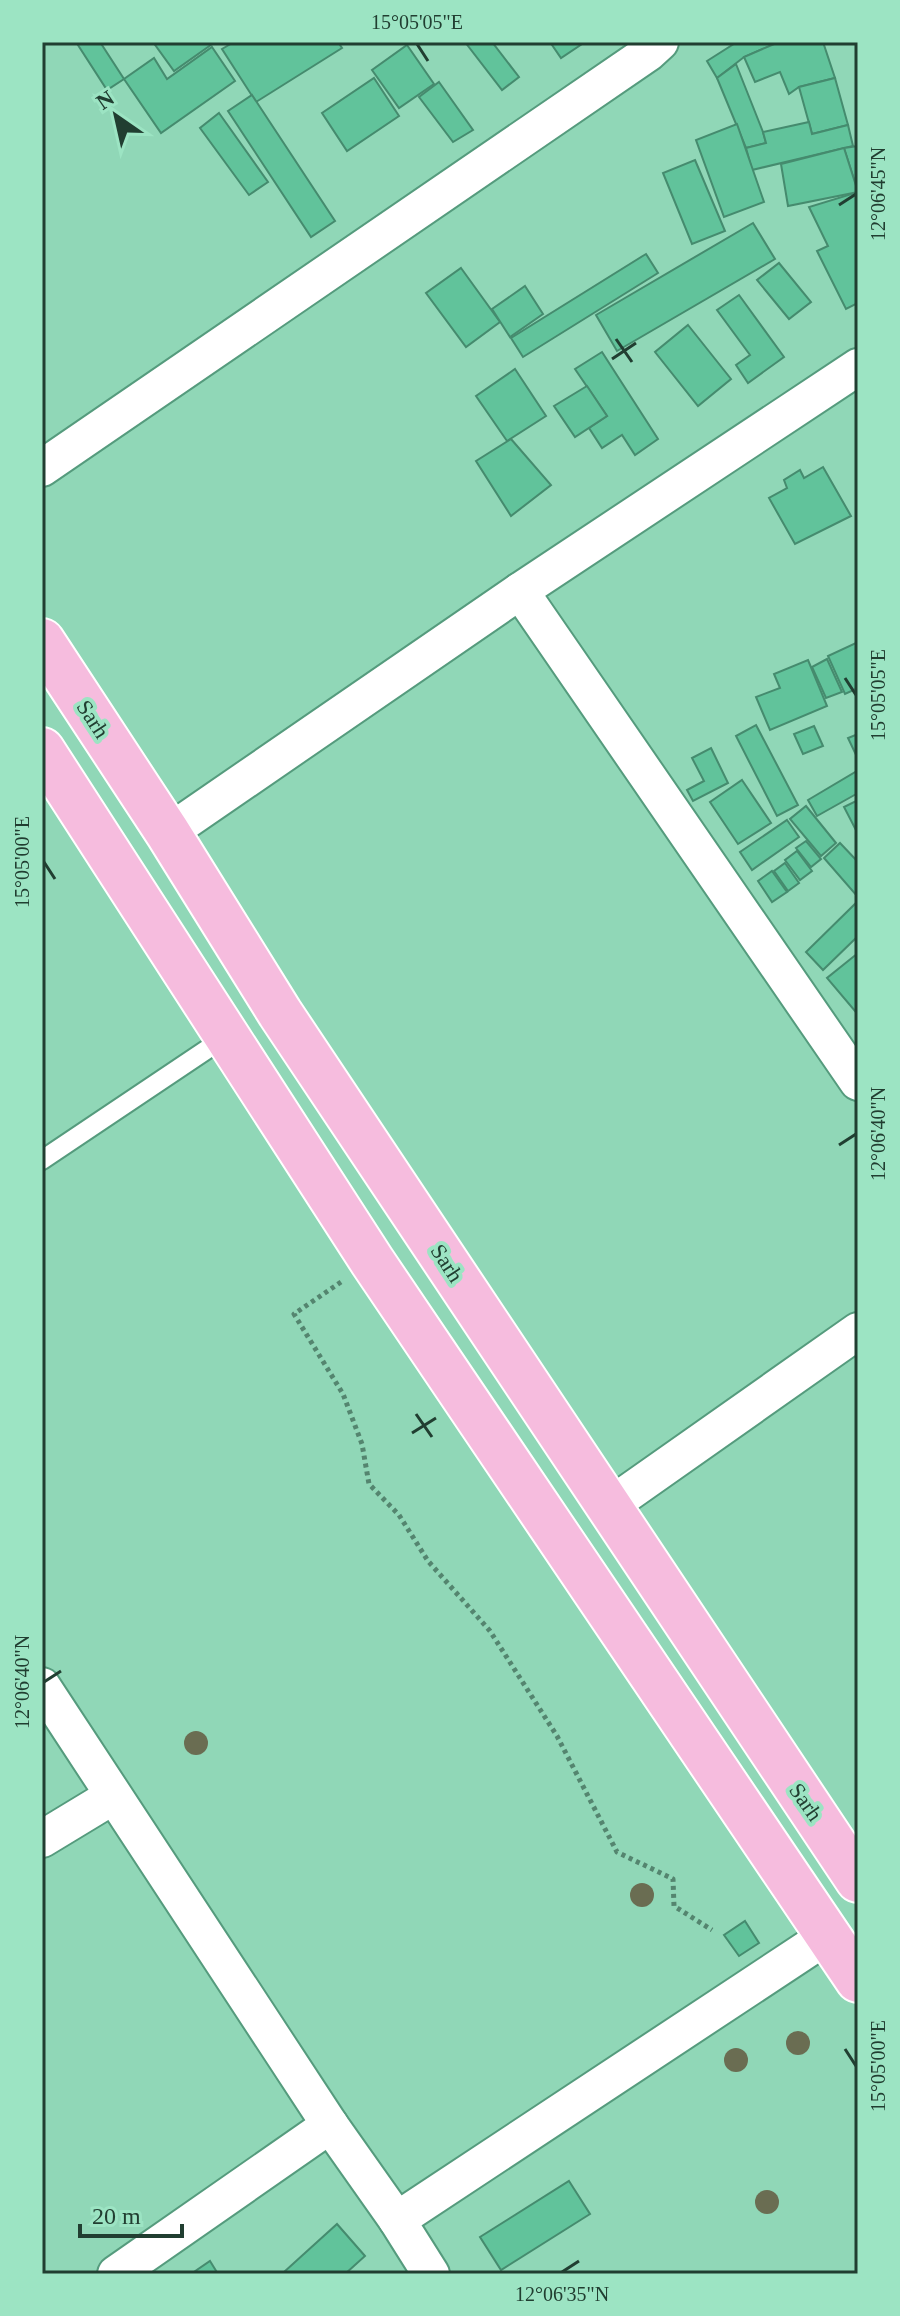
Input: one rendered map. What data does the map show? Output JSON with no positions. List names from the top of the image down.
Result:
{
  "streets": {
    "highway": ["Sarh"]
  },
  "scale_bar": "20 m",
  "north": "top left",
  "coordinates": [
    "15°05'05\"E",
    "12°06'45\"N",
    "15°05'00\"E",
    "12°06'40\"N",
    "12°06'35\"N"
  ]
}
